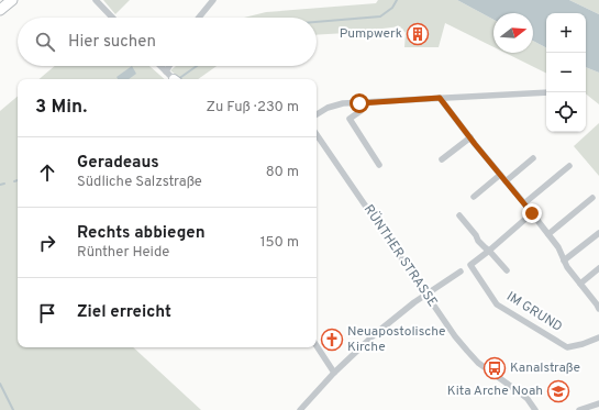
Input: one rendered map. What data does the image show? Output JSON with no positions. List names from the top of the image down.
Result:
{
  "streets": {
    "street": ["RÜNTHER STRASSE", "IM GRUND"]
  },
  "places": {
    "building": ["Pumpwerk"],
    "church": ["Neuapostolische Kirche"],
    "bus stop": ["Kanalstraße"],
    "school or university": ["Kita Arche Noah"]
  },
  "north": "right",
  "page": {
    "map_buttons": ["+", "−"],
    "search": "Hier suchen",
    "heading": ["3 Min.", "Zu Fuß · 230 m"],
    "list": [
      ["Geradeaus", "Südliche Salzstraße", "80 m"],
      ["Rechts abbiegen", "Rünther Heide", "150 m"],
      "Ziel erreicht"
    ]
  }
}
